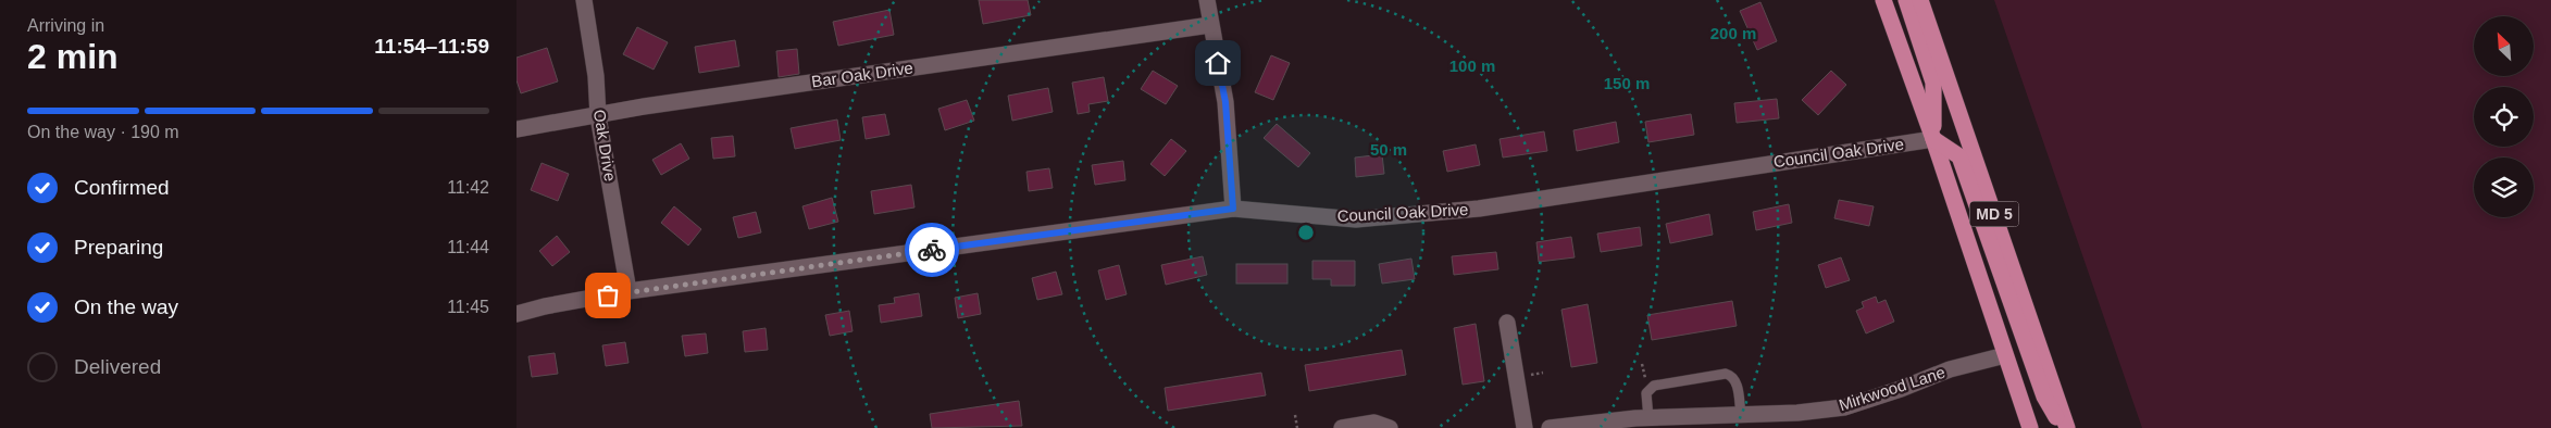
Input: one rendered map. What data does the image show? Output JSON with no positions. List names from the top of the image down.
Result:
{
  "streets": {
    "highway": ["MD 5"],
    "street": [
      "Bar Oak Drive",
      "Oak Drive",
      "Council Oak Drive",
      "Mirkwood Lane"
    ]
  },
  "crossings": [
    ["Bar Oak Drive", "Oak Drive"],
    ["Oak Drive", "Council Oak Drive"],
    ["Council Oak Drive", "MD 5"],
    ["MD 5", "Mirkwood Lane"]
  ],
  "north": "top left",
  "page": {
    "heading": ["2 min", "Arriving in", "11:54–11:59"],
    "bar": "On the way · 190 m",
    "list": [
      ["Confirmed", "11:42"],
      ["Preparing", "11:44"],
      ["On the way", "11:45"],
      "Delivered"
    ]
  },
  "rings": [
    "200 m",
    "100 m",
    "150 m",
    "50 m"
  ]
}
